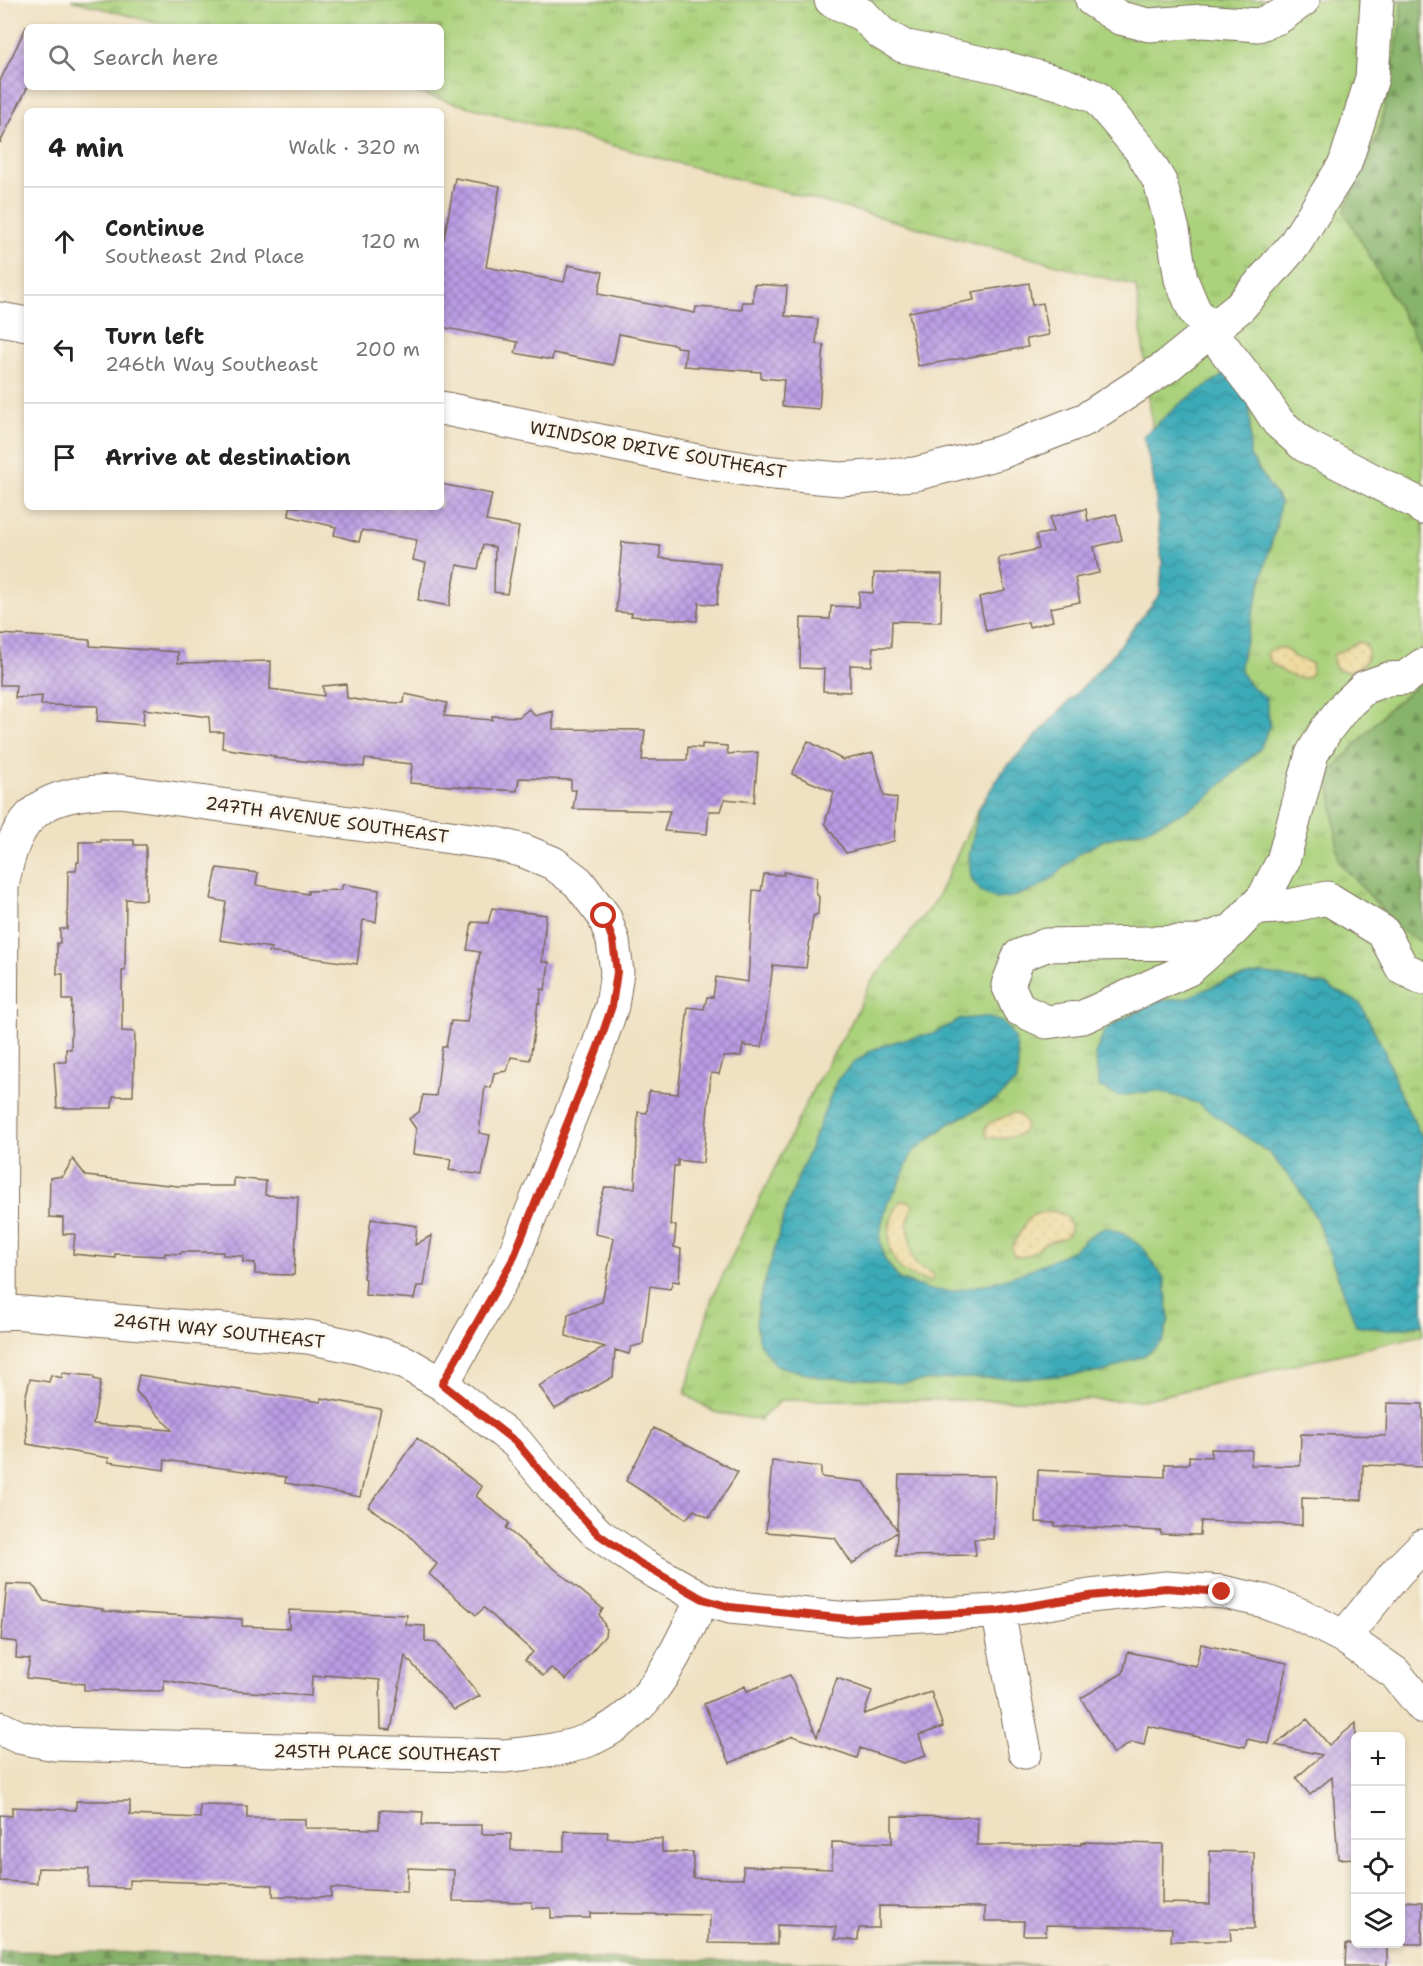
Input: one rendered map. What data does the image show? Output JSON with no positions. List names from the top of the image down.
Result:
{
  "streets": {
    "street": [
      "WINDSOR DRIVE SOUTHEAST",
      "247TH AVENUE SOUTHEAST",
      "246TH WAY SOUTHEAST",
      "245TH PLACE SOUTHEAST"
    ]
  },
  "crossings": [
    ["247TH AVENUE SOUTHEAST", "246TH WAY SOUTHEAST"],
    ["246TH WAY SOUTHEAST", "245TH PLACE SOUTHEAST"]
  ],
  "page": {
    "search": "Search here",
    "heading": ["4 min", "Walk · 320 m"],
    "list": [
      ["Continue", "Southeast 2nd Place", "120 m"],
      ["Turn left", "246th Way Southeast", "200 m"],
      "Arrive at destination"
    ],
    "map_buttons": ["+", "−"]
  }
}
